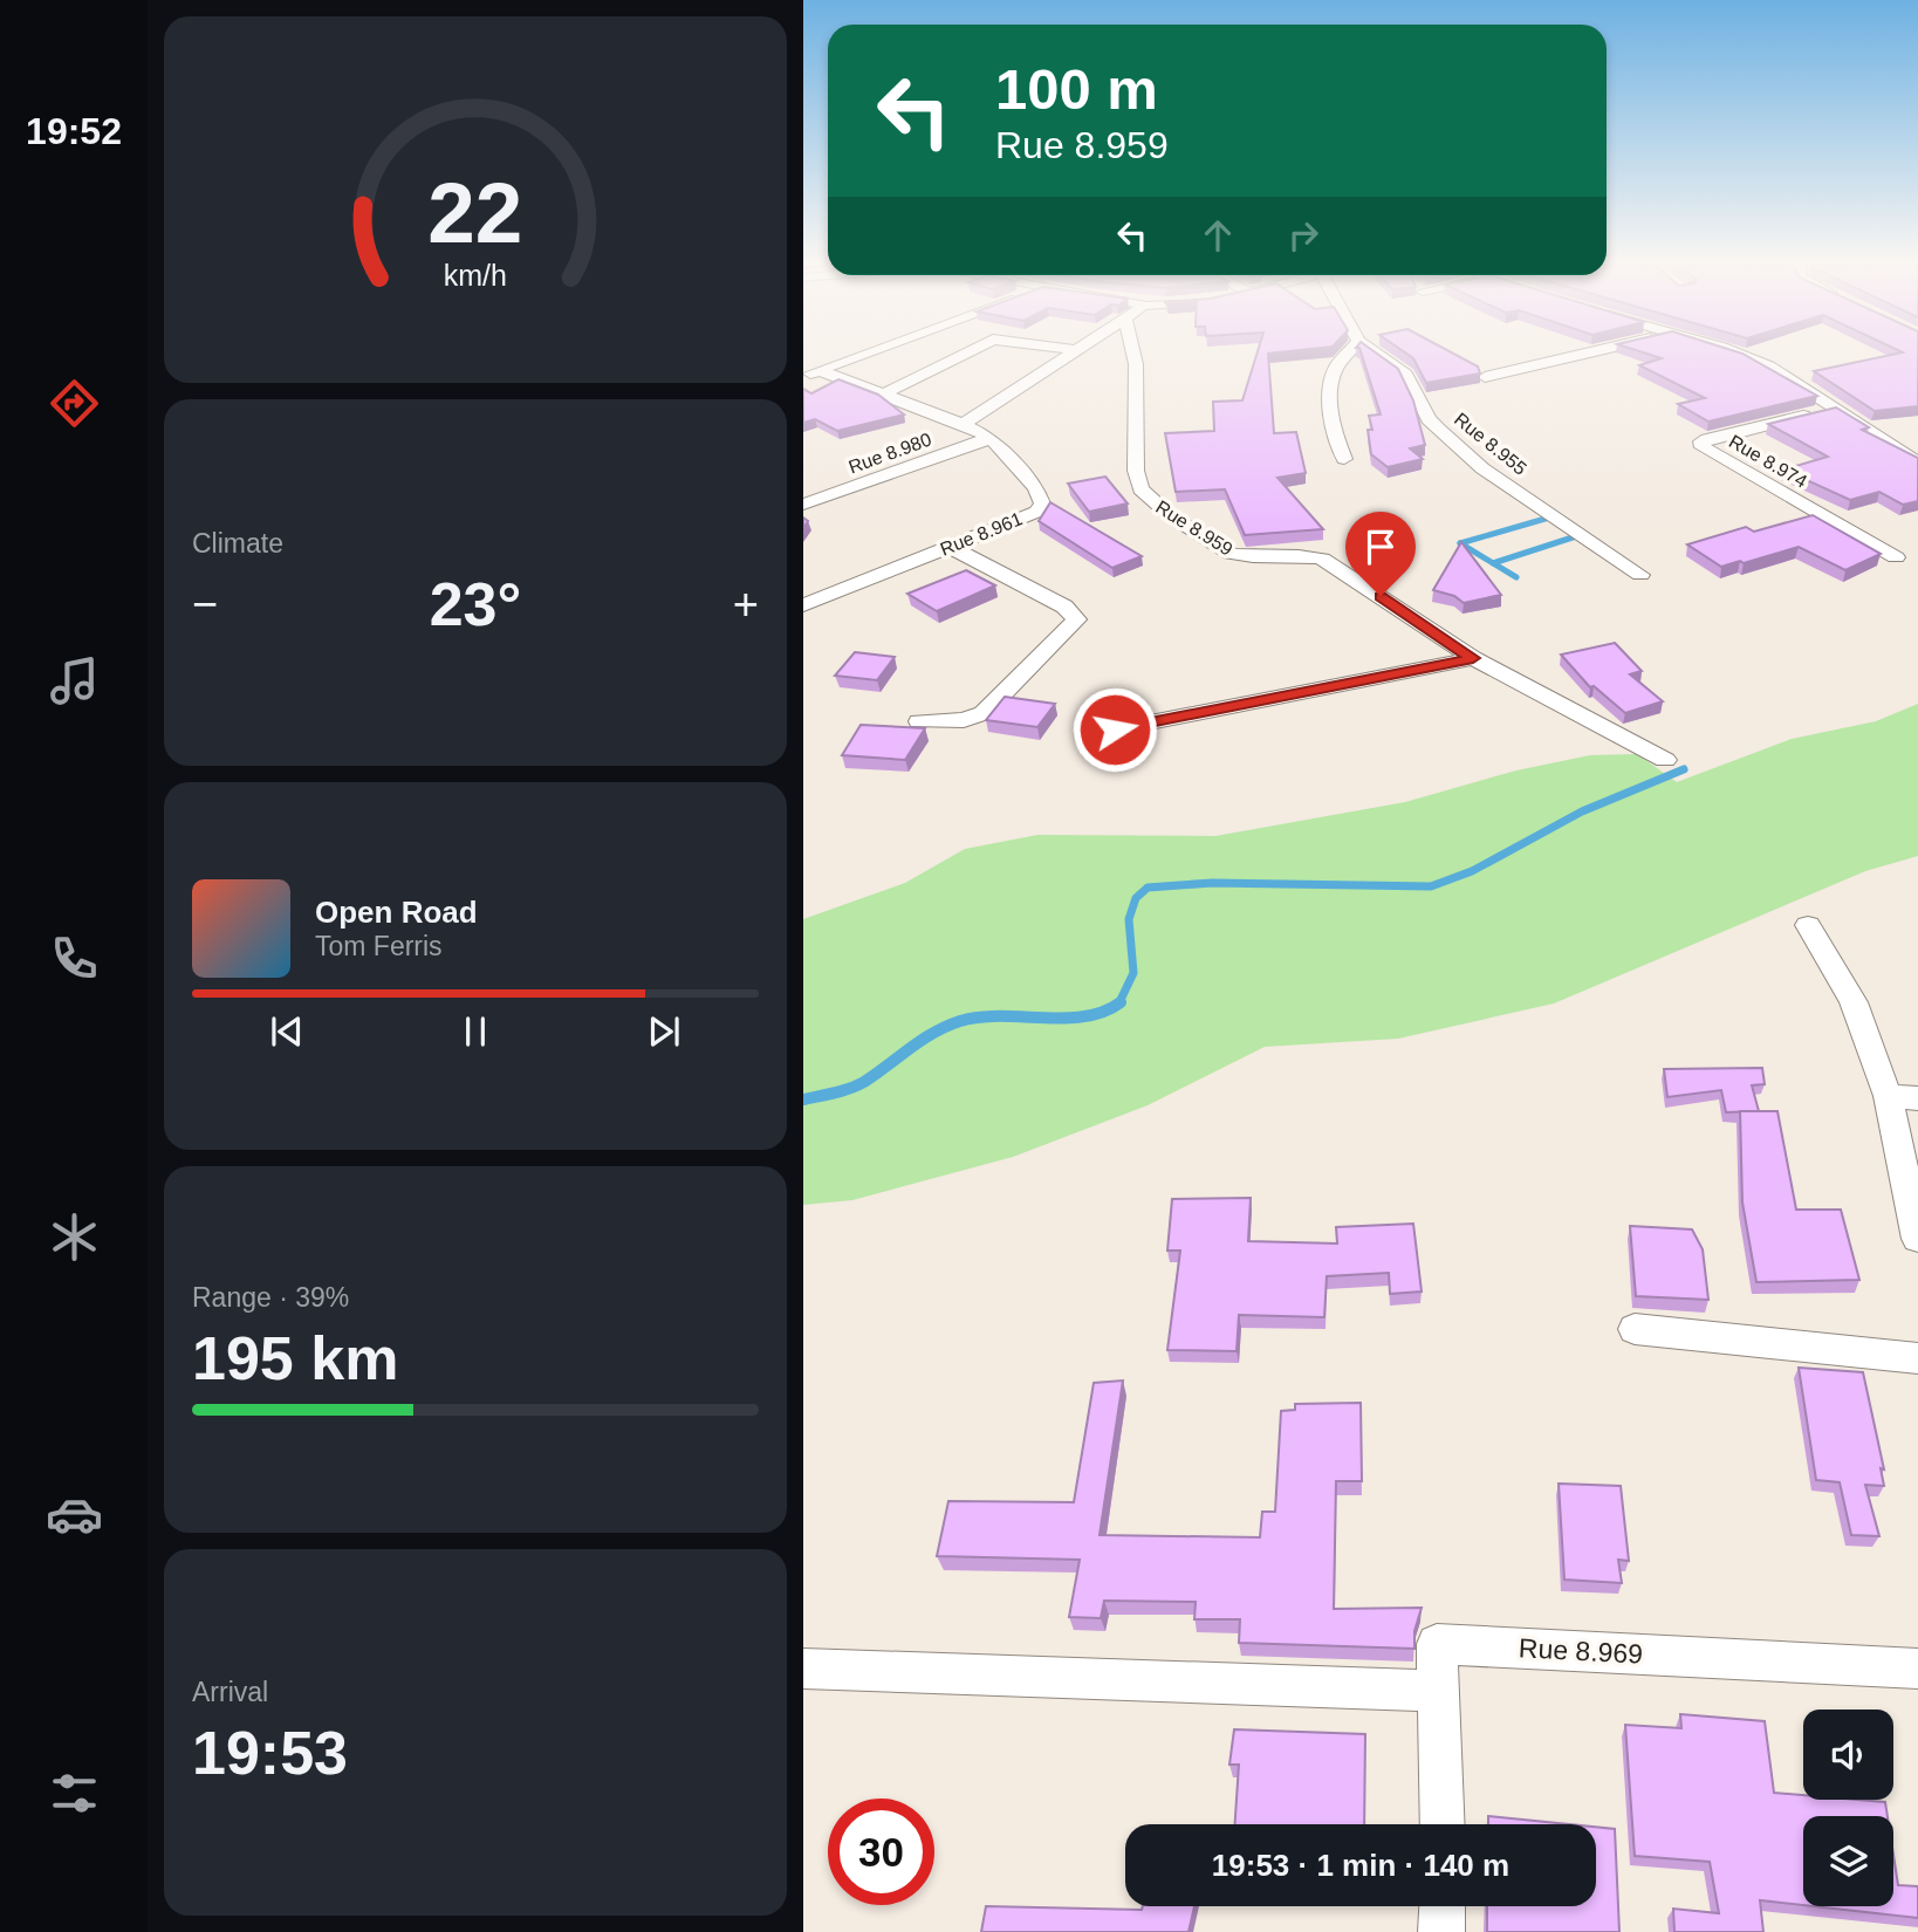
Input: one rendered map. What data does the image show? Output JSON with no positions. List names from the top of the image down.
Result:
{
  "streets": {
    "street": [
      "Rue 8.955",
      "Rue 8.980",
      "Rue 8.974",
      "Rue 8.959",
      "Rue 8.961",
      "Rue 8.969"
    ]
  },
  "crossings": [
    ["Rue 8.980", "Rue 8.961"]
  ],
  "page": {
    "tabs": "19:52",
    "turn": ["100 m", "Rue 8.959"],
    "tile": [
      "Climate",
      ["Range · 39%", "195 km"],
      ["Arrival", "19:53"]
    ],
    "heat": ["−", "23°", "+"],
    "song": ["Open Road", "Tom Ferris"],
    "limit": "30",
    "trip": "19:53 · 1 min · 140 m",
    "gauge": ["22", "km/h"]
  }
}
